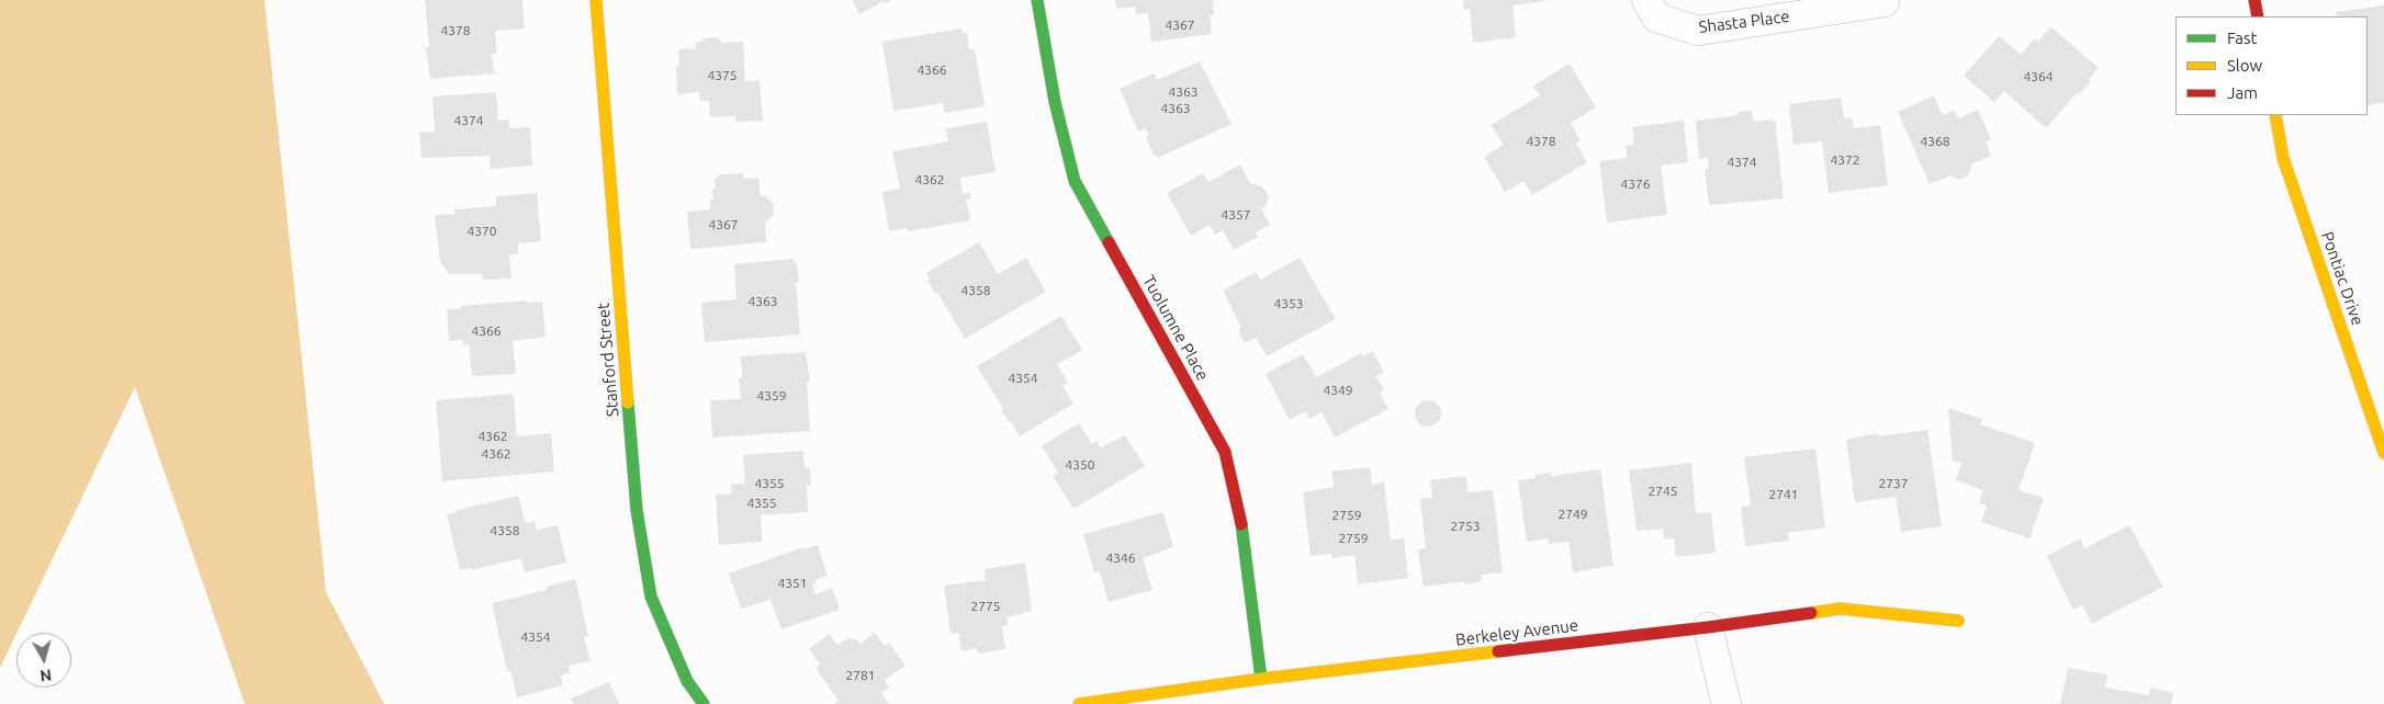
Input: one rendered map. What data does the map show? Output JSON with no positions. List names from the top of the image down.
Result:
{
  "streets": {
    "street": [
      "Shasta Place",
      "Pontiac Drive",
      "Tuolumne Place",
      "Stanford Street",
      "Berkeley Avenue"
    ]
  },
  "crossings": [
    ["Tuolumne Place", "Berkeley Avenue"]
  ],
  "house_numbers": [
    "4367",
    "4378",
    "4366",
    "4375",
    "4364",
    "4363",
    "4363",
    "4374",
    "4378",
    "4368",
    "4372",
    "4374",
    "4362",
    "4376",
    "4357",
    "4367",
    "4370",
    "4358",
    "4363",
    "4353",
    "4366",
    "4354",
    "4349",
    "4359",
    "4362",
    "4362",
    "4350",
    "4355",
    "2737",
    "2745",
    "2741",
    "4355",
    "2749",
    "2759",
    "2753",
    "4358",
    "2759",
    "4346",
    "4351",
    "2775",
    "4354",
    "2781"
  ],
  "legend": ["Fast", "Slow", "Jam"],
  "north": "bottom"
}
